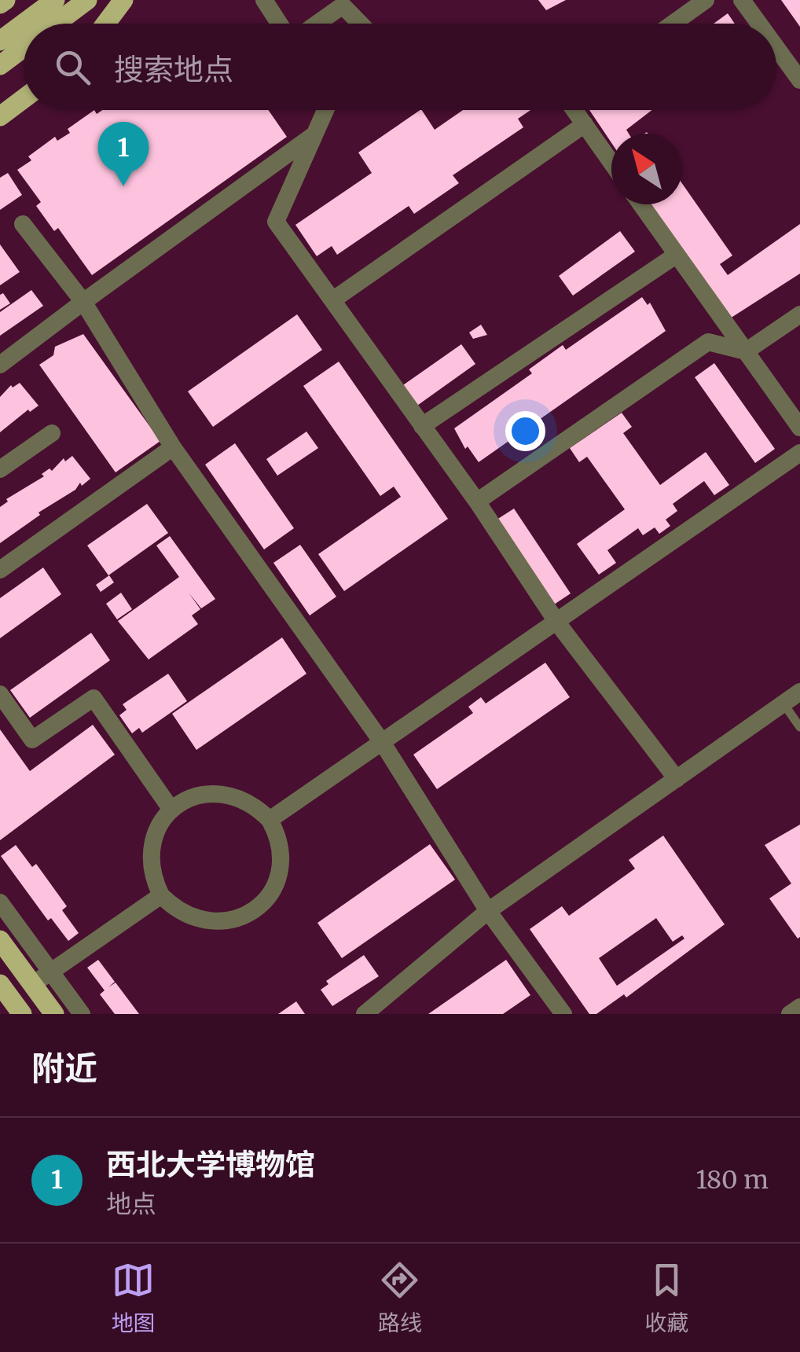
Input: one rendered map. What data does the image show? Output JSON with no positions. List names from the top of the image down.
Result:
{
  "north": "top left",
  "page": {
    "search": "搜索地点",
    "pins": "1",
    "heading": "附近",
    "list": [
      {
        "mark": "1",
        "name": "西北大学博物馆",
        "note": "地点",
        "value": "180 m"
      }
    ],
    "nav": ["地图", "路线", "收藏"]
  }
}
